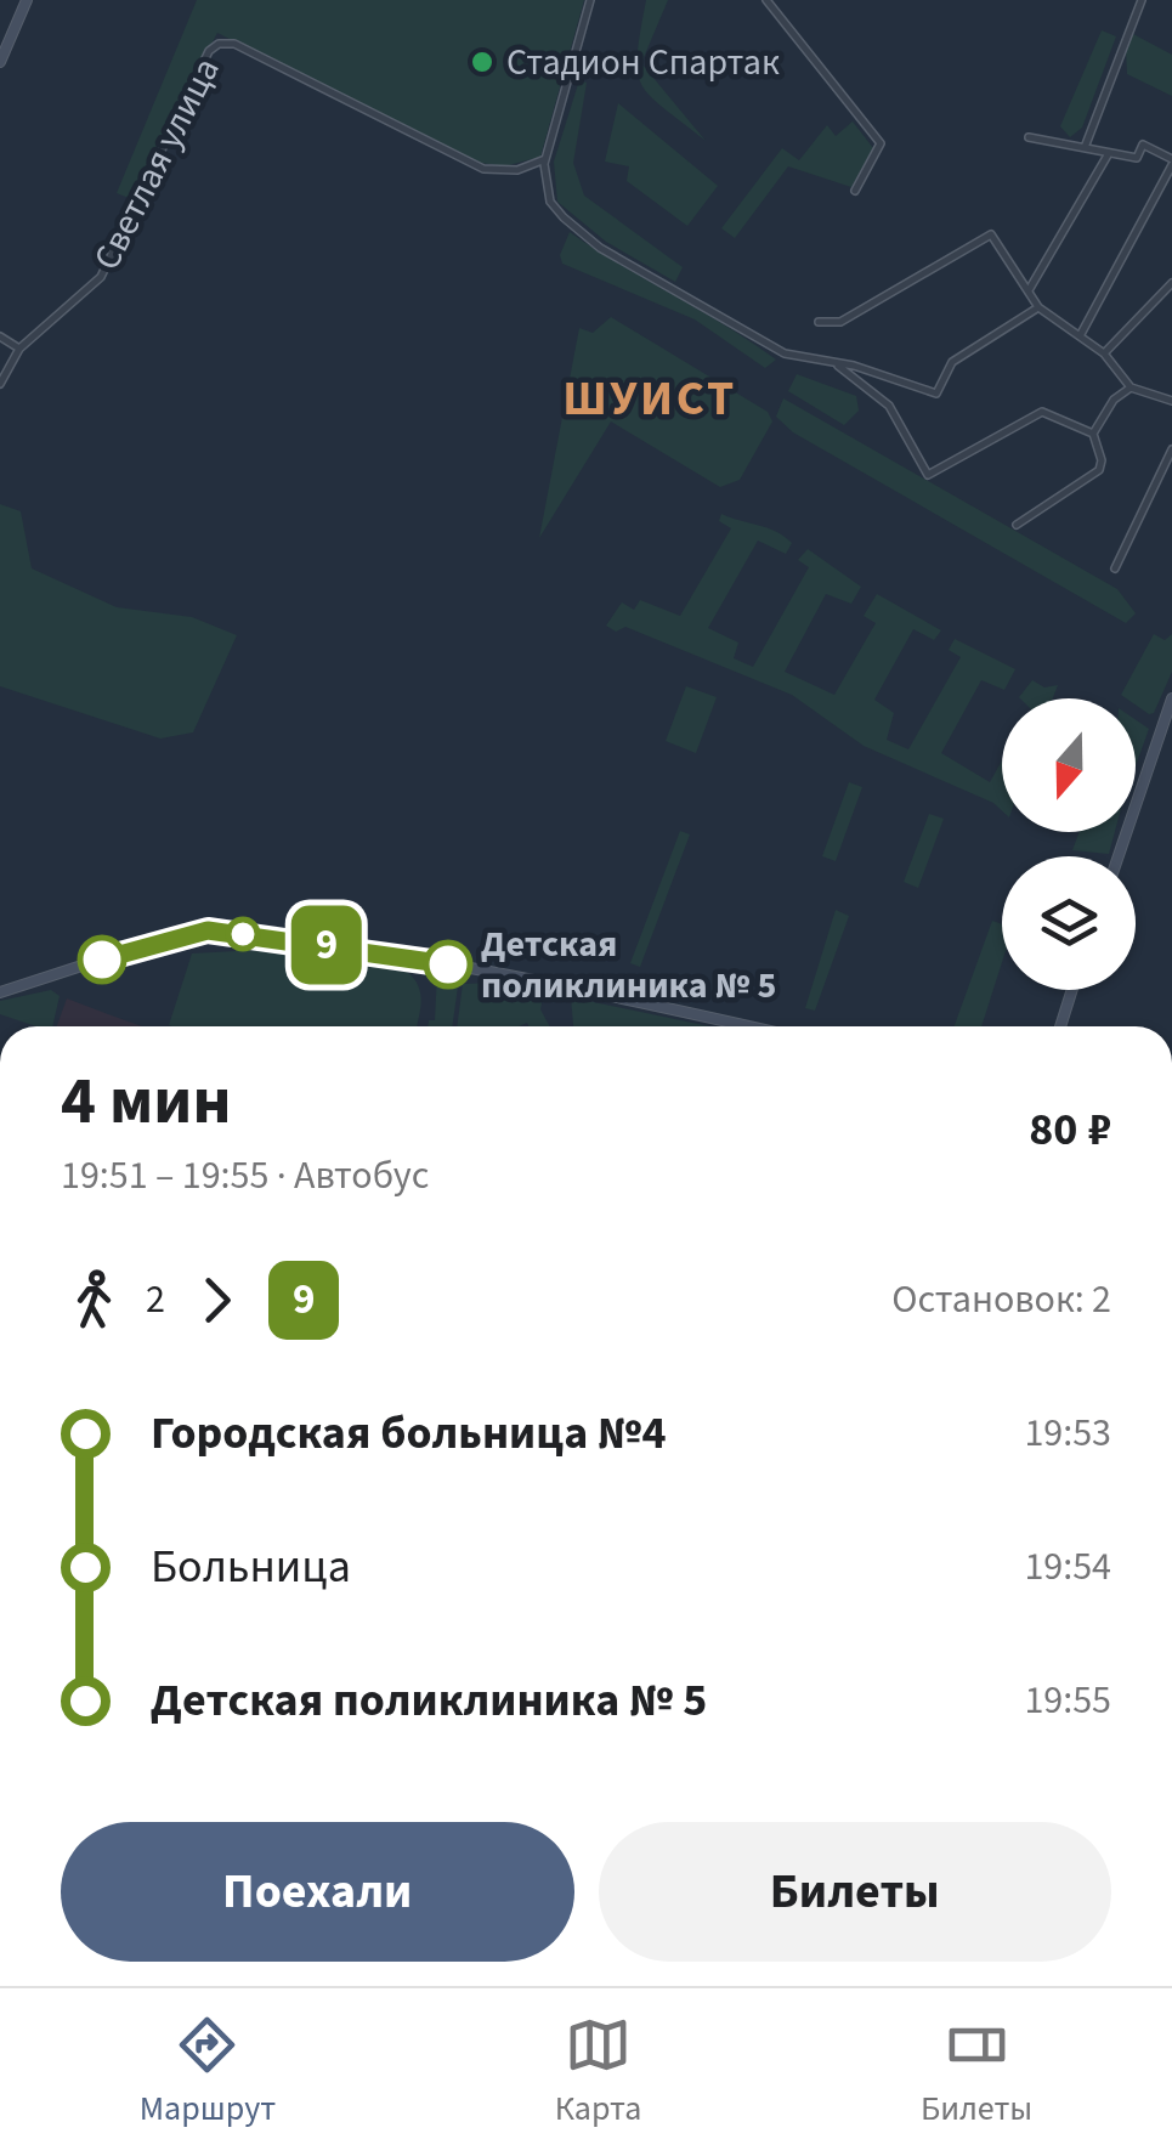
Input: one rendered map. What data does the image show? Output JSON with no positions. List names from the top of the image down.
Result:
{
  "streets": {
    "street": ["Светлая улица"]
  },
  "districts": ["ШУИСТ"],
  "places": ["Стадион Спартак", "Детская поликлиника № 5"],
  "lines": ["bus line 9"],
  "north": "bottom",
  "page": {
    "on_map": "9",
    "heading": ["4 мин", "19:51 – 19:55 · Автобус", "80 ₽"],
    "legs": ["2", "9", "Остановок: 2"],
    "list": [
      {
        "name": "Городская больница №4",
        "value": "19:53"
      },
      {
        "name": "Больница",
        "value": "19:54"
      },
      {
        "name": "Детская поликлиника № 5",
        "value": "19:55"
      }
    ],
    "buttons": ["Поехали", "Билеты"],
    "tabs": ["Маршрут", "Карта", "Билеты"]
  }
}
